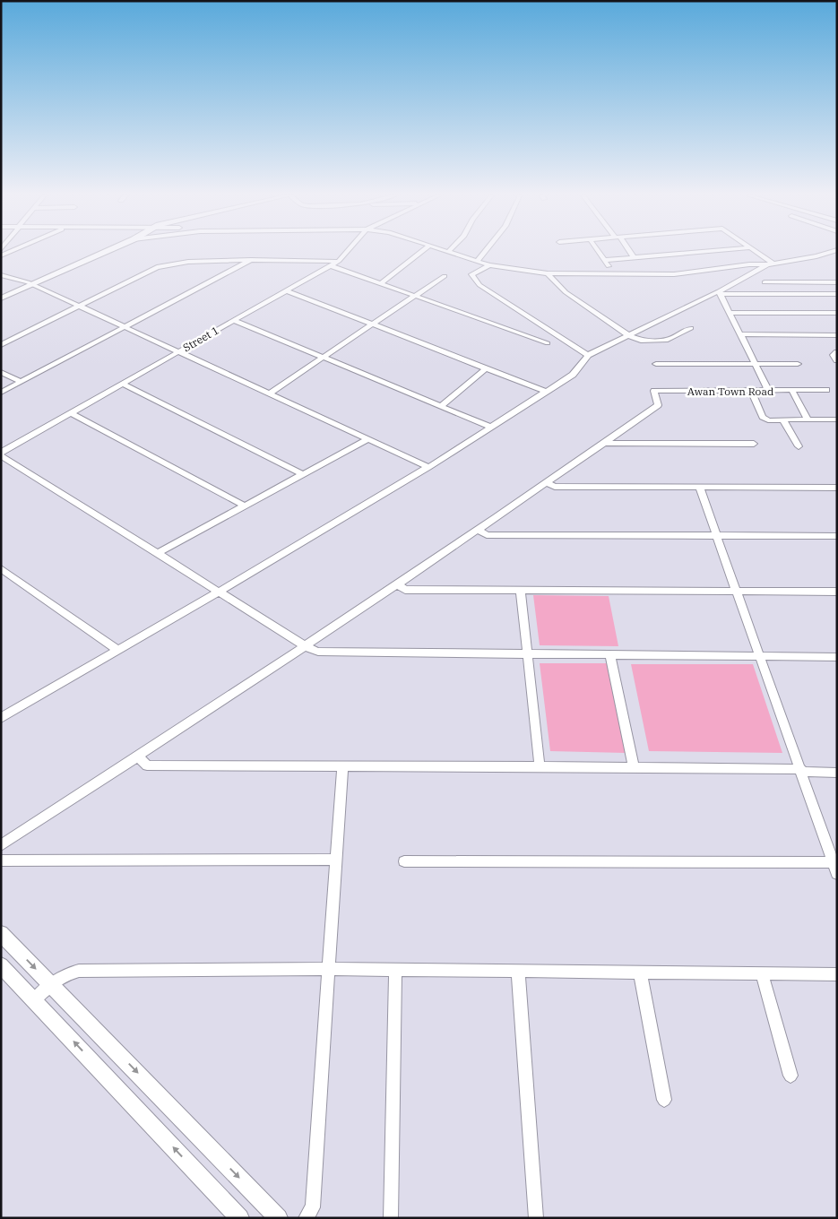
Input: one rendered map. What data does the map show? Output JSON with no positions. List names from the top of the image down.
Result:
{
  "streets": {
    "street": ["Street 1", "Awan Town Road"]
  }
}
